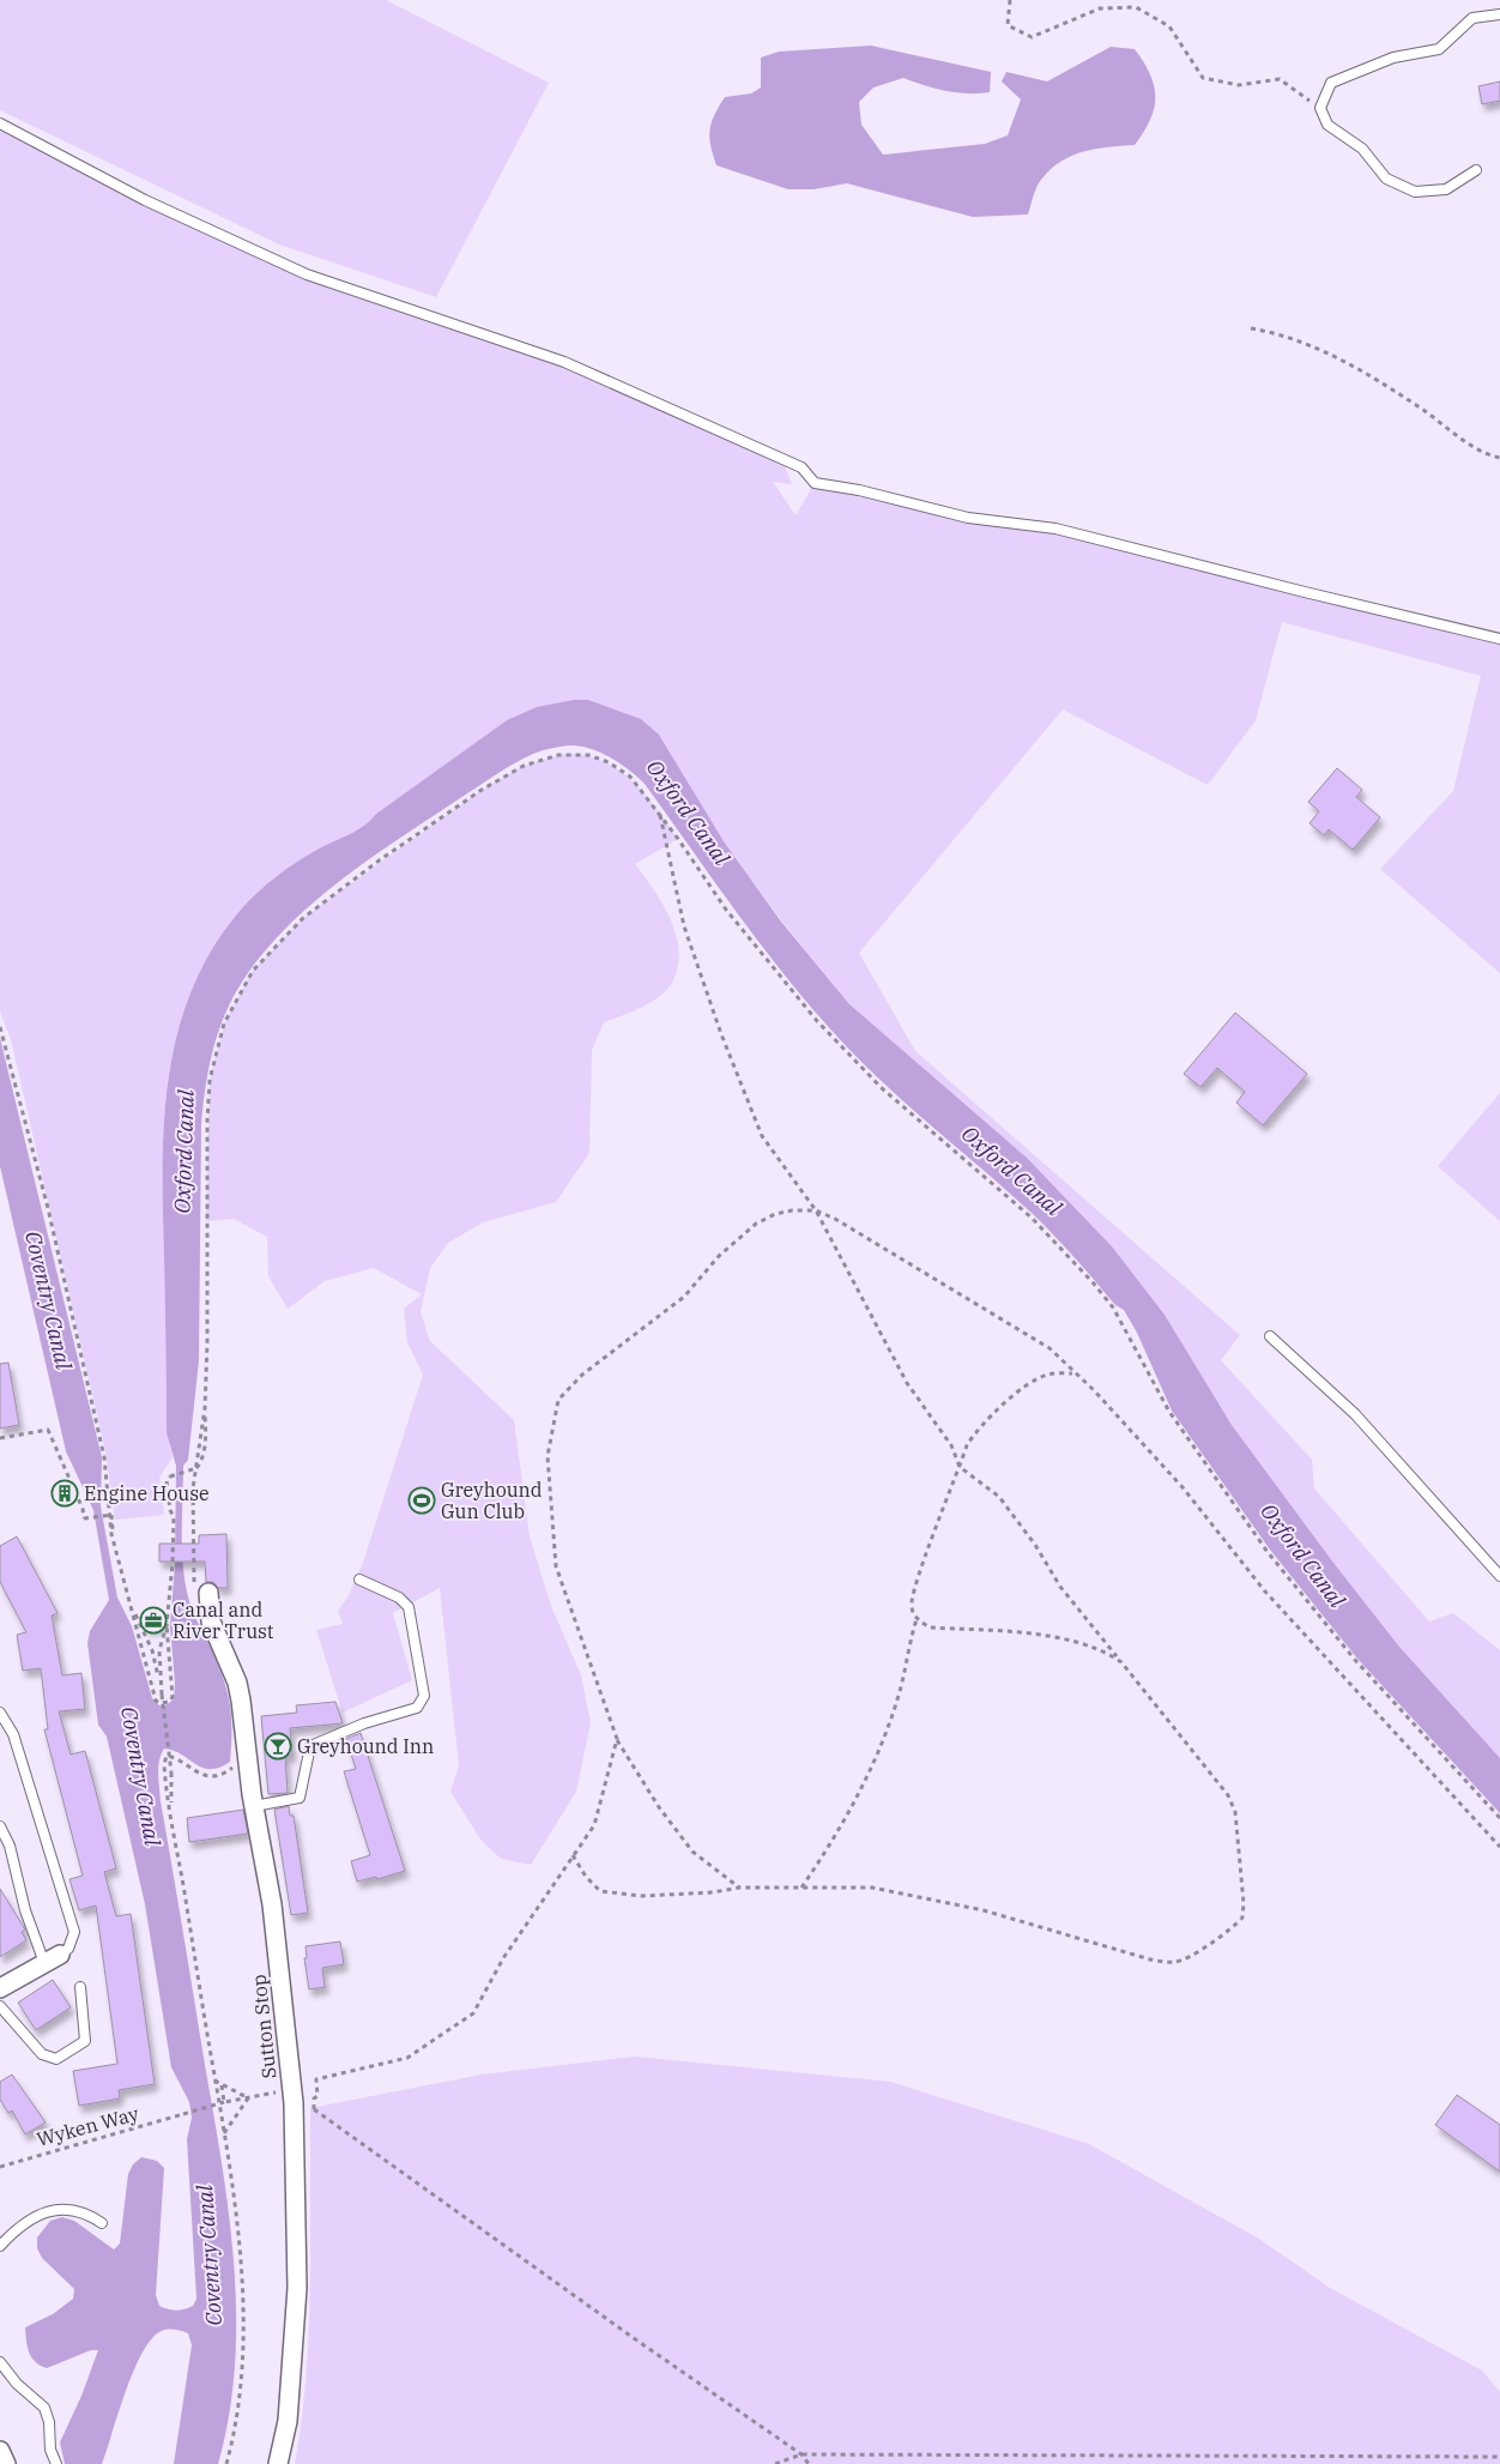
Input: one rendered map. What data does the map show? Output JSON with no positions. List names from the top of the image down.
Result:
{
  "streets": {
    "street": ["Sutton Stop"],
    "path": ["Wyken Way"]
  },
  "crossings": [
    ["Sutton Stop", "Wyken Way"]
  ],
  "water": ["Oxford Canal", "Coventry Canal"],
  "places": {
    "building": ["Engine House"],
    "sports": ["Greyhound Gun Club"],
    "office": ["Canal and River Trust"],
    "bar": ["Greyhound Inn"]
  }
}
